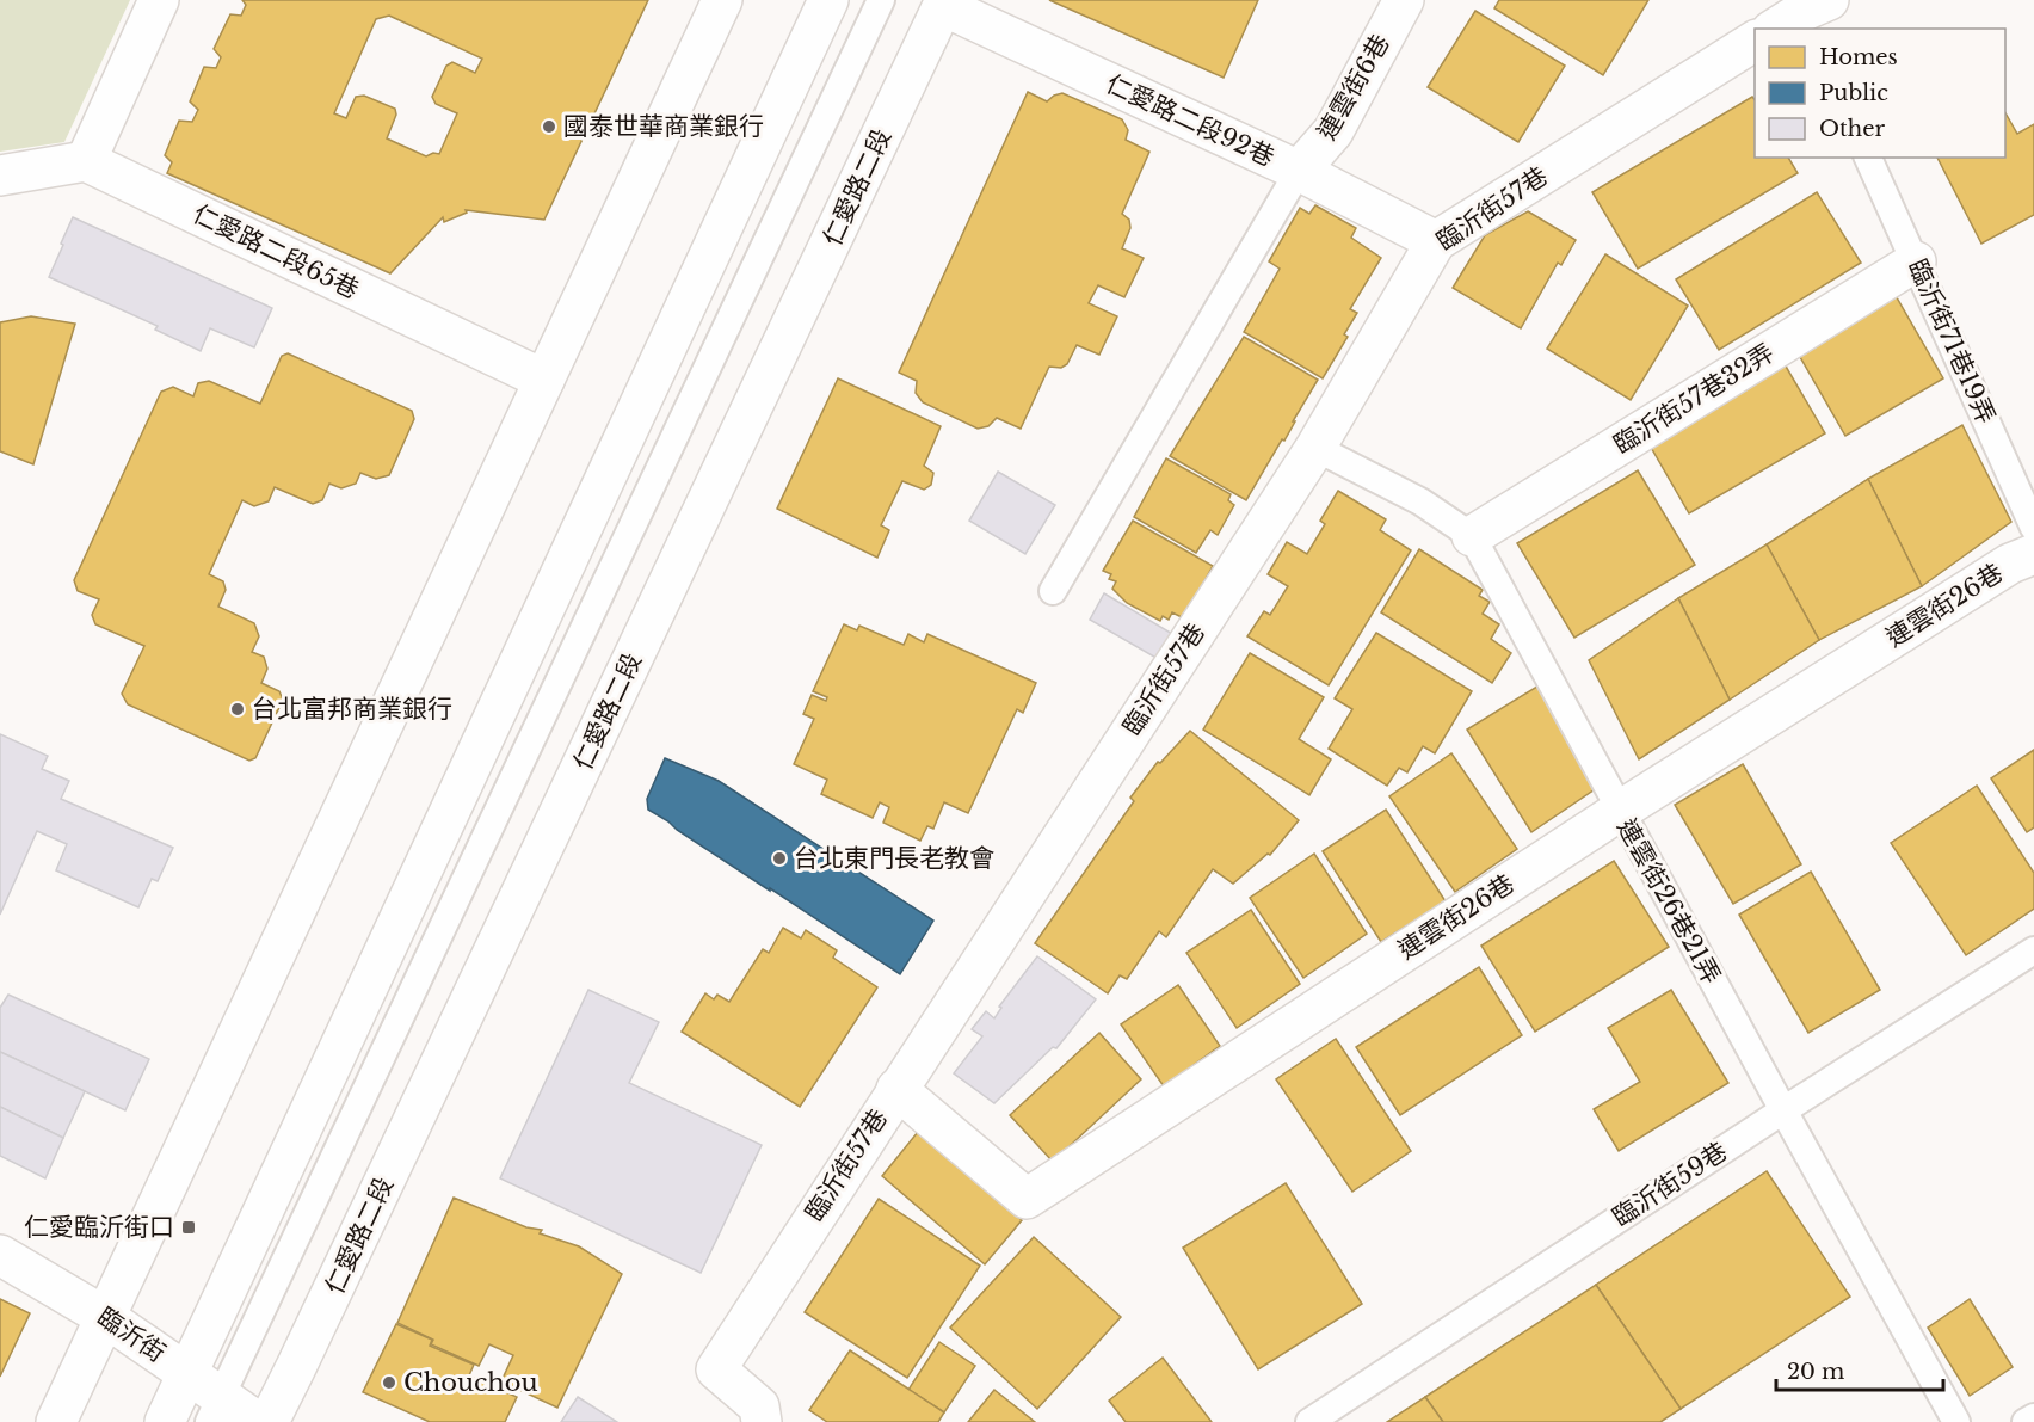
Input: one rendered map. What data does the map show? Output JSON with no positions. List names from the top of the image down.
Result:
{
  "streets": {
    "street": [
      "連雲街6巷",
      "仁愛路二段92巷",
      "仁愛路二段",
      "臨沂街57巷",
      "仁愛路二段65巷",
      "臨沂街57巷32弄",
      "連雲街26巷",
      "臨沂街"
    ],
    "lane": ["臨沂街71巷19弄", "連雲街26巷21弄", "臨沂街59巷"]
  },
  "crossings": [
    ["連雲街6巷", "仁愛路二段92巷"],
    ["仁愛路二段92巷", "仁愛路二段"],
    ["仁愛路二段92巷", "臨沂街57巷"],
    ["臨沂街57巷", "連雲街26巷"],
    ["臨沂街57巷", "連雲街26巷21弄"],
    ["臨沂街71巷19弄", "臨沂街57巷32弄"],
    ["臨沂街57巷32弄", "連雲街26巷21弄"],
    ["連雲街26巷", "連雲街26巷21弄"],
    ["連雲街26巷21弄", "臨沂街59巷"]
  ],
  "places": {
    "other": [
      "國泰世華商業銀行",
      "台北富邦商業銀行",
      "台北東門長老教會",
      "Chouchou"
    ],
    "transit": ["仁愛臨沂街口"]
  },
  "legend": ["Homes", "Public", "Other"],
  "scale_bar": "20 m"
}
